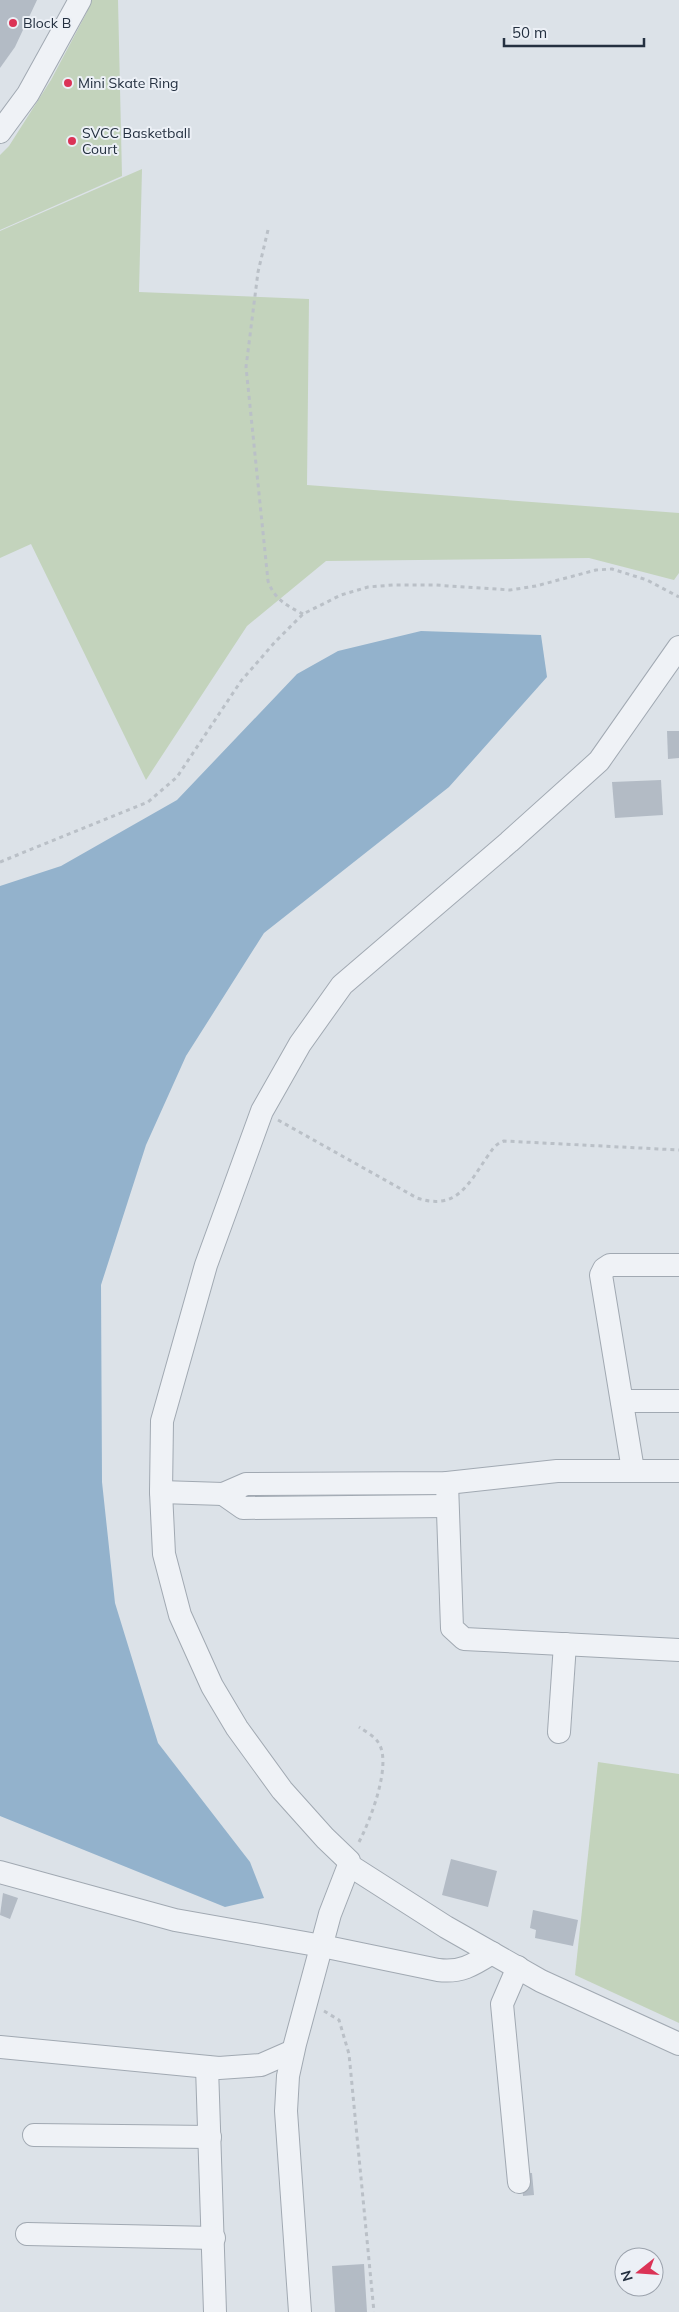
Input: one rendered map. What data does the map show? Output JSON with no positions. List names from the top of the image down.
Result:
{
  "places": ["Block B", "Mini Skate Ring", "SVCC Basketball Court"],
  "scale_bar": "50 m",
  "north": "left"
}
